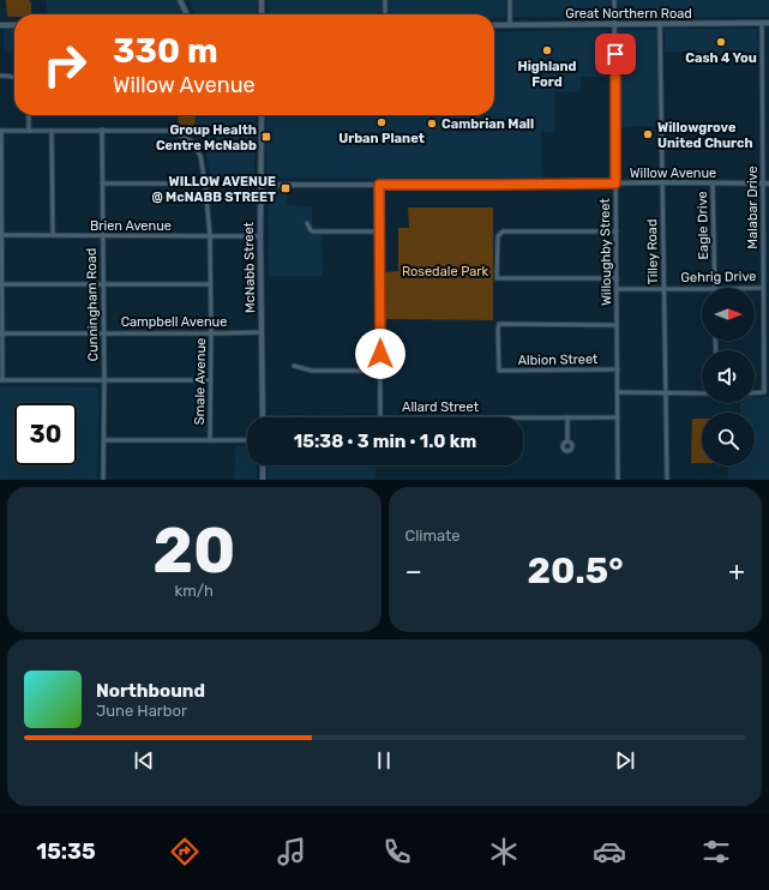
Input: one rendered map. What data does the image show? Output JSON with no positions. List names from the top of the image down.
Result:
{
  "streets": {
    "main road": ["Great Northern Road", "McNabb Street"],
    "street": [
      "Willow Avenue",
      "Malabar Drive",
      "Brien Avenue",
      "Eagle Drive",
      "Willoughby Street",
      "Tilley Road",
      "Gehrig Drive",
      "Cunningham Road",
      "Campbell Avenue",
      "Albion Street",
      "Smale Avenue",
      "Allard Street"
    ]
  },
  "crossings": [
    ["Great Northern Road", "Malabar Drive"],
    ["Great Northern Road", "Willoughby Street"],
    ["Great Northern Road", "Tilley Road"],
    ["Willow Avenue", "Malabar Drive"],
    ["Willow Avenue", "Eagle Drive"],
    ["Willow Avenue", "Willoughby Street"],
    ["Willow Avenue", "Tilley Road"],
    ["Willow Avenue", "McNabb Street"],
    ["Malabar Drive", "Gehrig Drive"],
    ["Brien Avenue", "McNabb Street"],
    ["Brien Avenue", "Cunningham Road"],
    ["Brien Avenue", "Smale Avenue"],
    ["Willoughby Street", "Gehrig Drive"],
    ["Willoughby Street", "Albion Street"],
    ["Willoughby Street", "Allard Street"],
    ["Tilley Road", "Gehrig Drive"],
    ["McNabb Street", "Campbell Avenue"],
    ["Cunningham Road", "Campbell Avenue"],
    ["Cunningham Road", "Smale Avenue"],
    ["Campbell Avenue", "Smale Avenue"]
  ],
  "parks": ["Rosedale Park"],
  "places": {
    "other": [
      "Cash 4 You",
      "Highland Ford",
      "Urban Planet",
      "Cambrian Mall",
      "Willowgrove United Church"
    ],
    "transit": ["Group Health Centre McNabb", "WILLOW AVENUE @ McNABB STREET"]
  },
  "north": "right",
  "page": {
    "turn": ["330 m", "Willow Avenue"],
    "limit": "30",
    "trip": "15:38 · 3 min · 1.0 km",
    "tile": [
      ["20", "km/h"],
      "Climate"
    ],
    "heat": ["−", "20.5°", "+"],
    "song": ["Northbound", "June Harbor"],
    "tabs": "15:35"
  }
}
